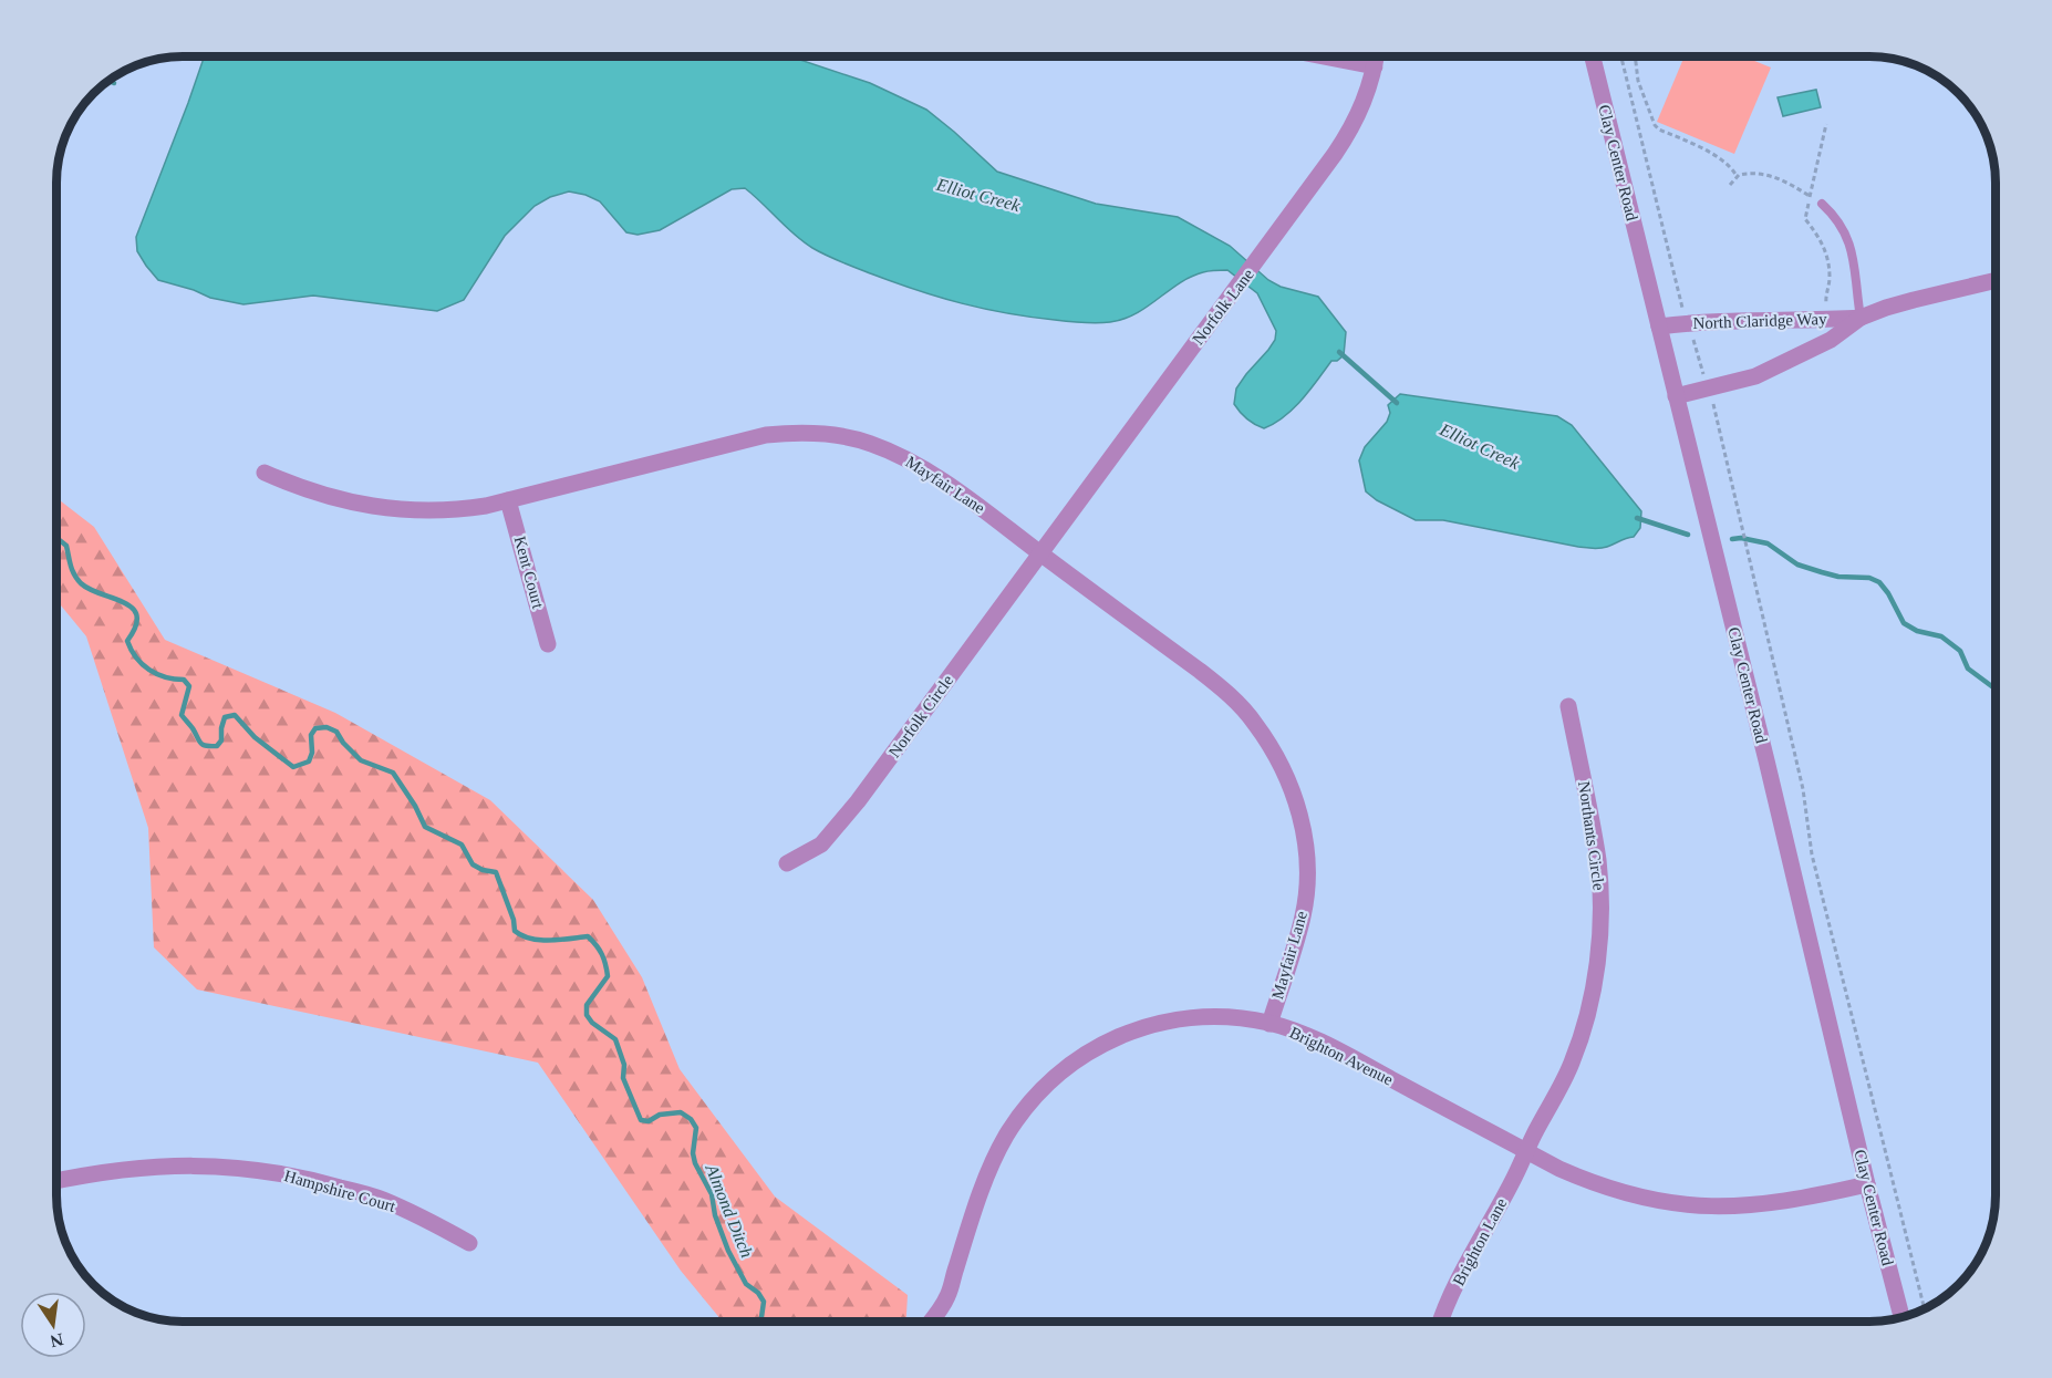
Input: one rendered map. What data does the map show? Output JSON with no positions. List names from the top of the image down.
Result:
{
  "streets": {
    "street": [
      "Clay Center Road",
      "Norfolk Lane",
      "North Claridge Way",
      "Mayfair Lane",
      "Kent Court",
      "Norfolk Circle",
      "Northants Circle",
      "Brighton Avenue",
      "Hampshire Court",
      "Brighton Lane"
    ]
  },
  "crossings": [
    ["Clay Center Road", "North Claridge Way"],
    ["Clay Center Road", "Brighton Avenue"],
    ["Norfolk Lane", "Mayfair Lane"],
    ["Norfolk Lane", "Norfolk Circle"],
    ["Mayfair Lane", "Kent Court"],
    ["Mayfair Lane", "Norfolk Circle"],
    ["Mayfair Lane", "Brighton Avenue"],
    ["Northants Circle", "Brighton Avenue"],
    ["Northants Circle", "Brighton Lane"],
    ["Brighton Avenue", "Brighton Lane"]
  ],
  "water": ["Elliot Creek", "Almond Ditch"],
  "north": "bottom"
}
